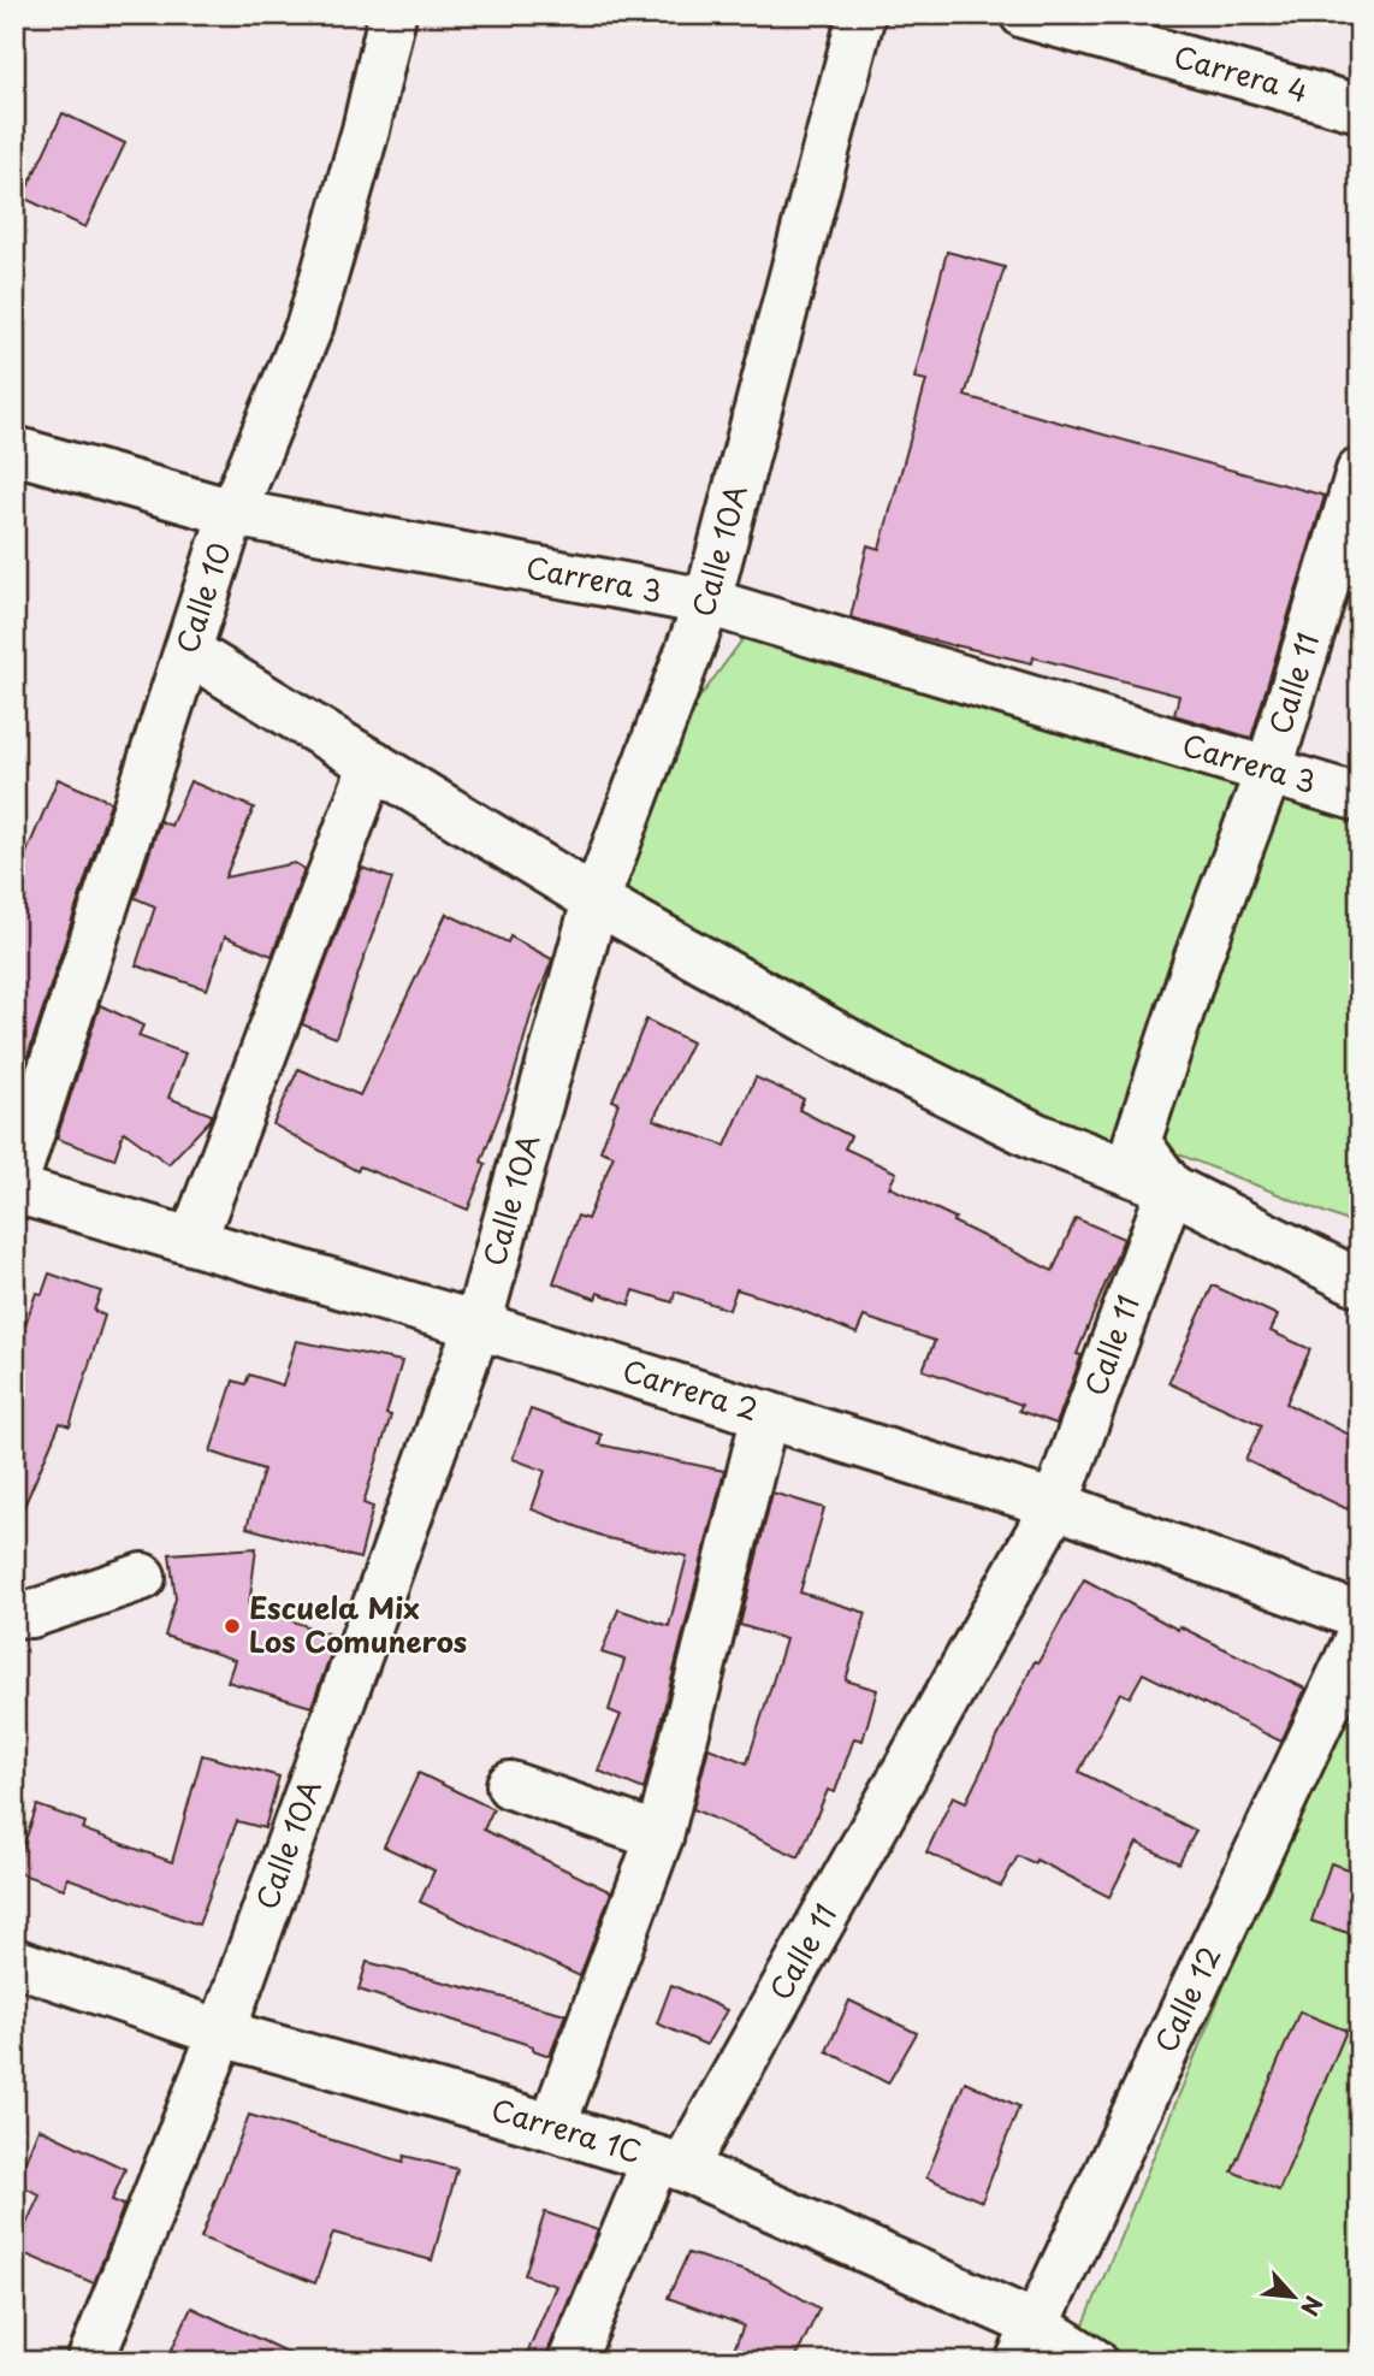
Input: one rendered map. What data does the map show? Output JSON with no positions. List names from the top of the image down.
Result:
{
  "streets": {
    "street": [
      "Carrera 4",
      "Calle 10A",
      "Carrera 3",
      "Calle 10",
      "Calle 11",
      "Carrera 2",
      "Calle 12",
      "Carrera 1C"
    ]
  },
  "crossings": [
    ["Calle 10A", "Carrera 3"],
    ["Calle 10A", "Carrera 2"],
    ["Calle 10A", "Carrera 1C"],
    ["Carrera 3", "Calle 10"],
    ["Carrera 3", "Calle 11"],
    ["Calle 10", "Carrera 2"],
    ["Calle 11", "Carrera 2"],
    ["Calle 11", "Carrera 1C"],
    ["Calle 12", "Carrera 1C"]
  ],
  "places": ["Escuela Mix Los Comuneros"],
  "north": "bottom right"
}
